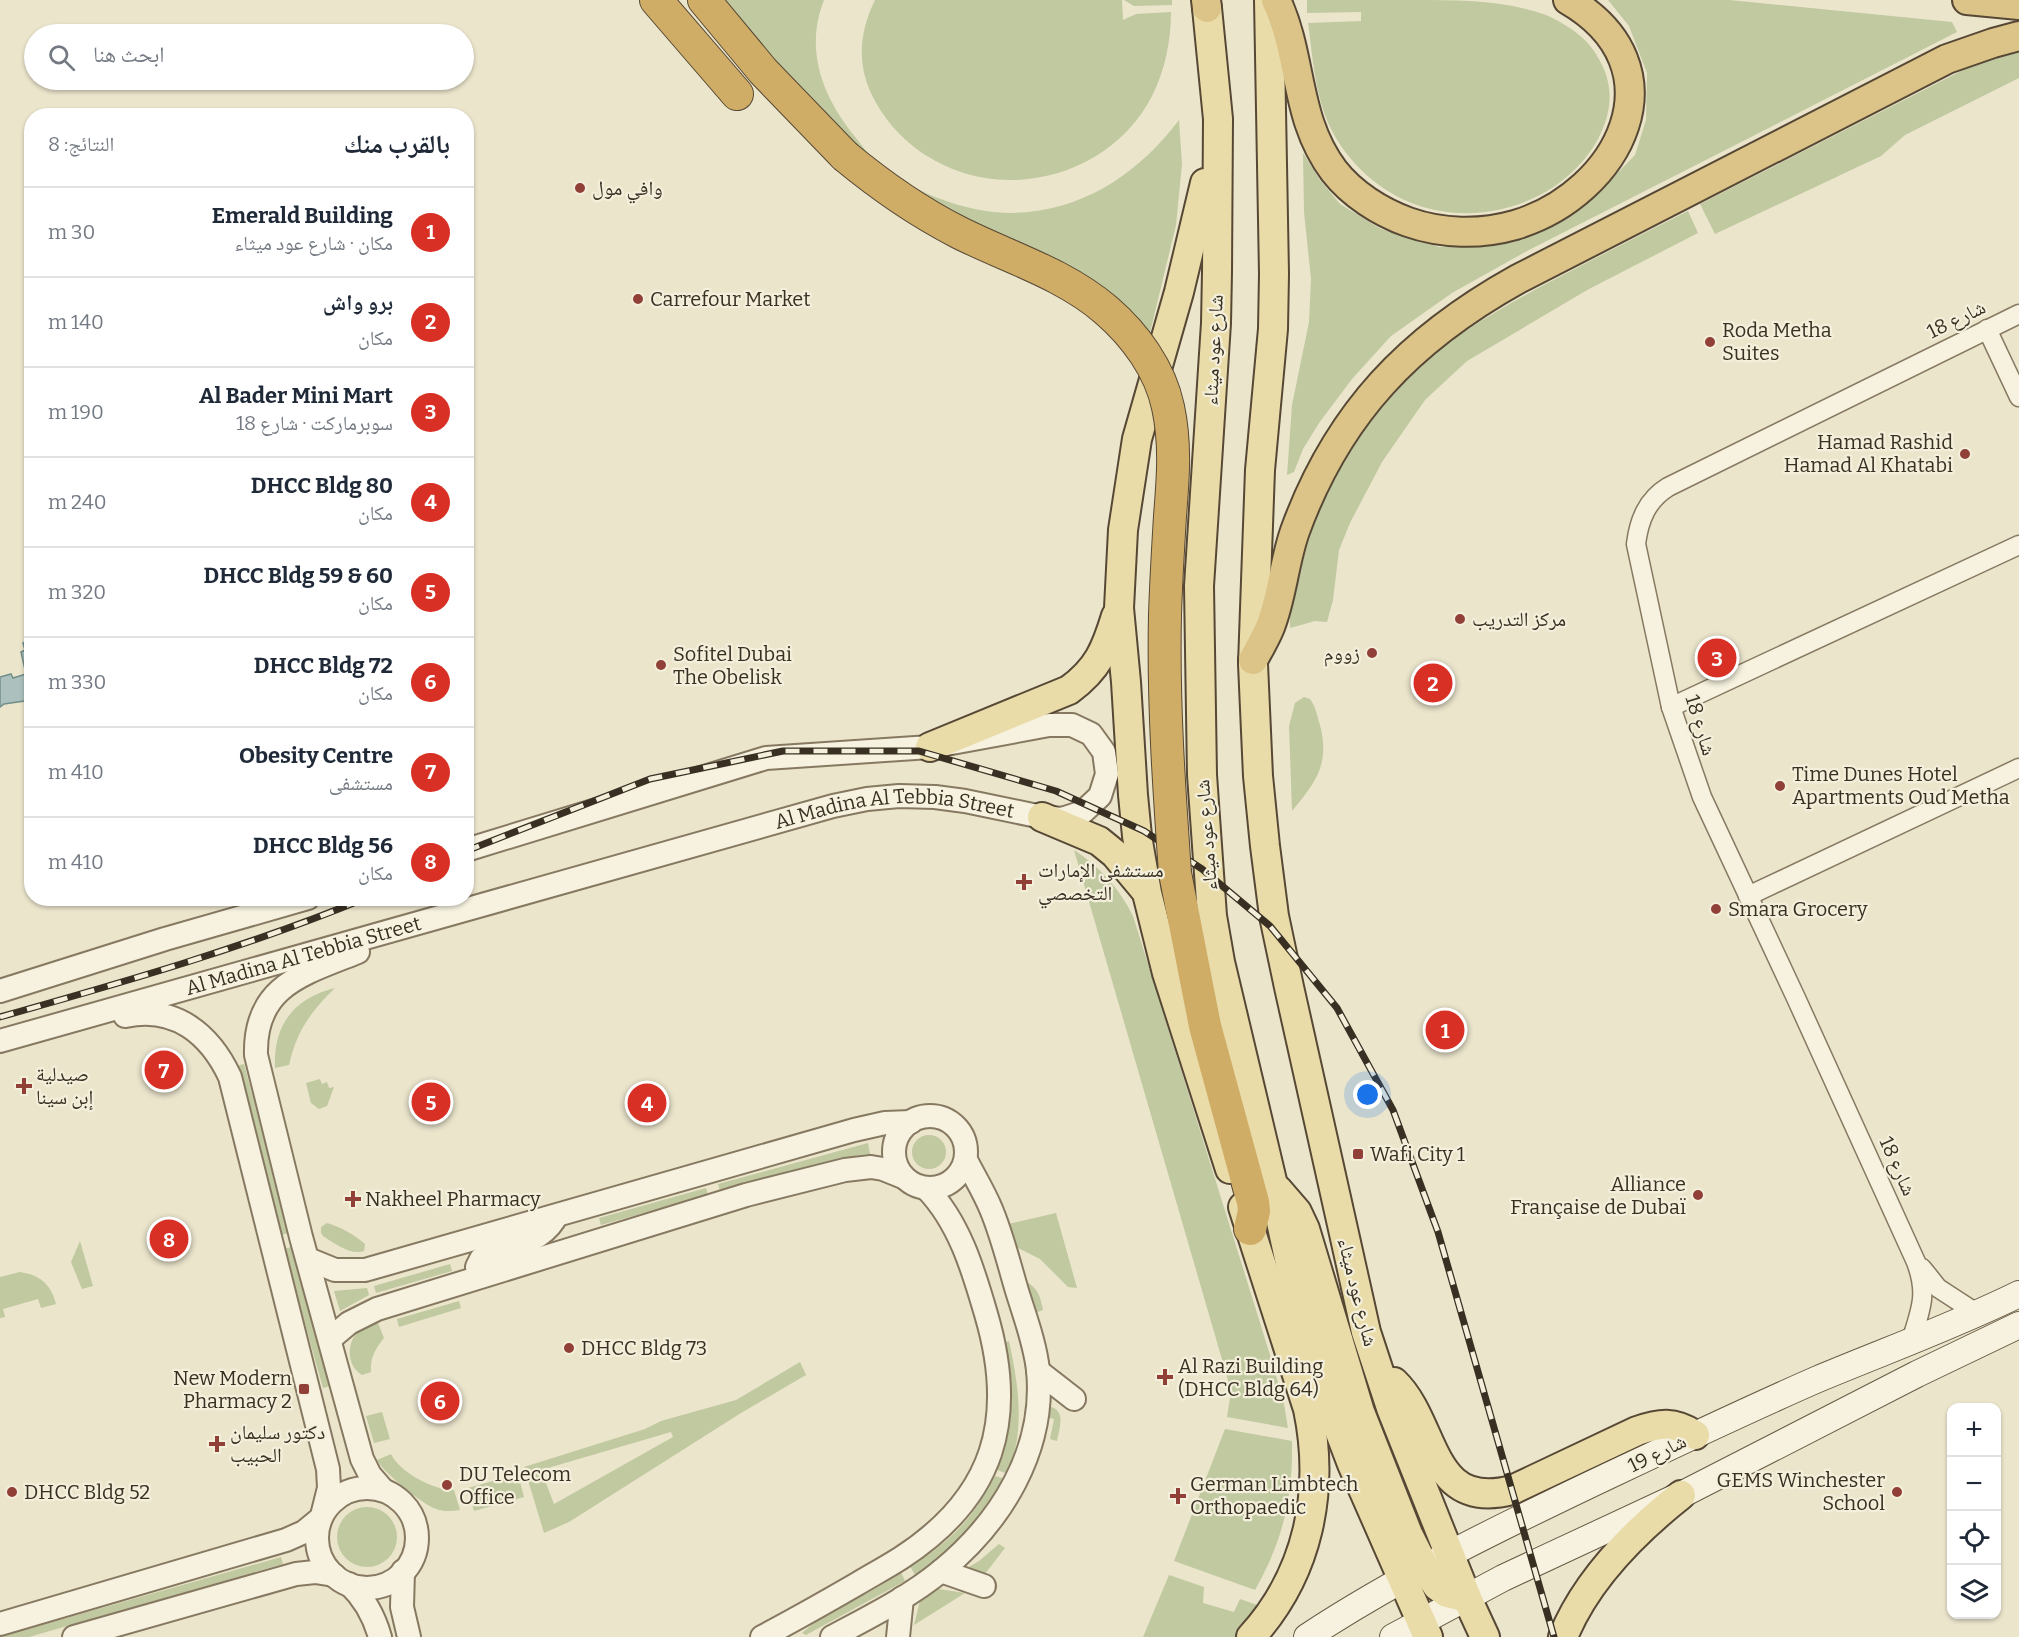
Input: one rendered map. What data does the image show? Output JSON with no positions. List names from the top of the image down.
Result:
{
  "streets": {
    "main road": ["شارع عود ميثاء", "شارع 19"],
    "street": ["شارع 18", "Al Madina Al Tebbia Street"]
  },
  "crossings": [
    ["شارع 18", "شارع 19"],
    ["شارع عود ميثاء", "شارع 19"]
  ],
  "places": {
    "other": [
      "وافي مول",
      "Carrefour Market",
      "Roda Metha Suites",
      "Hamad Rashid Hamad Al Khatabi",
      "مركز التدريب",
      "زووم",
      "Sofitel Dubai The Obelisk",
      "Time Dunes Hotel Apartments Oud Metha",
      "Smara Grocery",
      "Alliance Française de Dubaï",
      "DHCC Bldg 73",
      "DU Telecom Office",
      "DHCC Bldg 52",
      "GEMS Winchester School"
    ],
    "health": [
      "مستشفى الإمارات التخصصي",
      "صيدلية إبن سينا",
      "Nakheel Pharmacy",
      "Al Razi Building (DHCC Bldg 64)",
      "دكتور سليمان الحبيب",
      "German Limbtech Orthopaedic"
    ],
    "transit": ["Wafi City 1", "New Modern Pharmacy 2"]
  },
  "page": {
    "search": "ابحث هنا",
    "heading": ["بالقرب منك", "النتائج: 8"],
    "list": [
      {
        "mark": "1",
        "name": "Emerald Building",
        "note": "مكان · شارع عود ميثاء",
        "value": "30 m"
      },
      {
        "mark": "2",
        "name": "برو واش",
        "note": "مكان",
        "value": "140 m"
      },
      {
        "mark": "3",
        "name": "Al Bader Mini Mart",
        "note": "سوبرماركت · شارع 18",
        "value": "190 m"
      },
      {
        "mark": "4",
        "name": "DHCC Bldg 80",
        "note": "مكان",
        "value": "240 m"
      },
      {
        "mark": "5",
        "name": "DHCC Bldg 59 & 60",
        "note": "مكان",
        "value": "320 m"
      },
      {
        "mark": "6",
        "name": "DHCC Bldg 72",
        "note": "مكان",
        "value": "330 m"
      },
      {
        "mark": "7",
        "name": "Obesity Centre",
        "note": "مستشفى",
        "value": "410 m"
      },
      {
        "mark": "8",
        "name": "DHCC Bldg 56",
        "note": "مكان",
        "value": "410 m"
      }
    ],
    "pins": [
      "3",
      "2",
      "1",
      "7",
      "5",
      "4",
      "8",
      "6"
    ],
    "map_buttons": ["+", "−"]
  }
}
